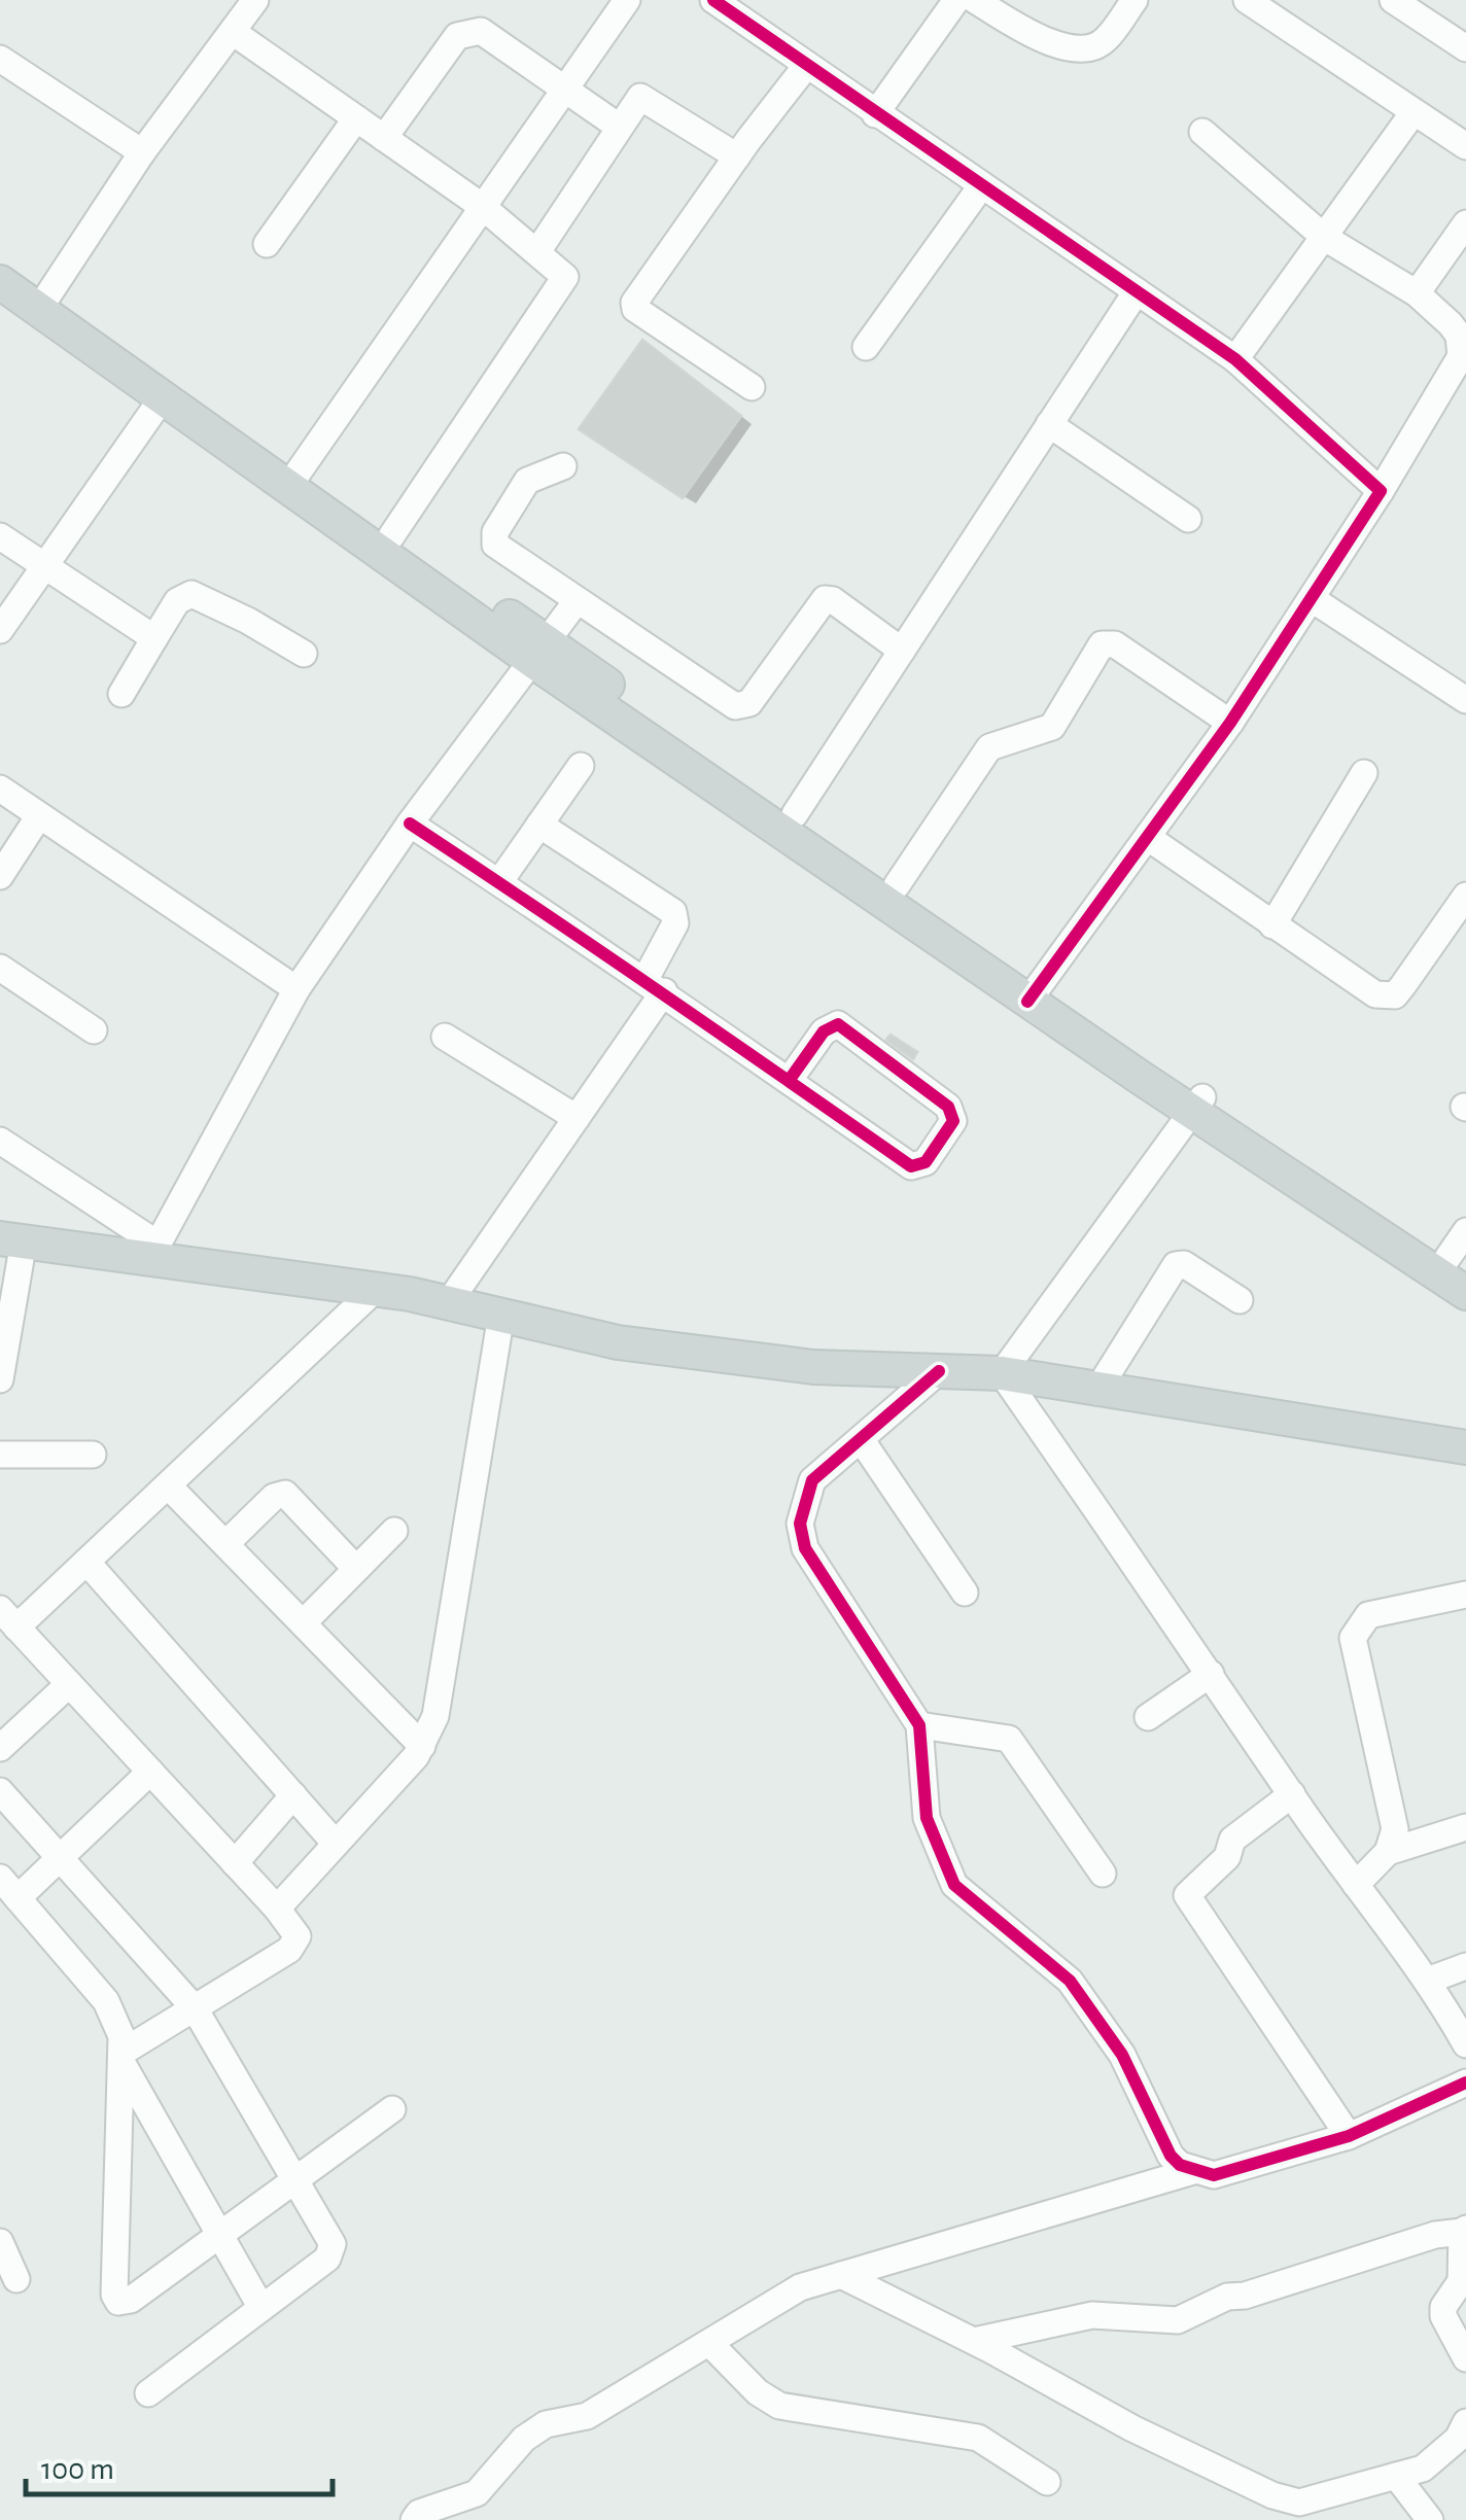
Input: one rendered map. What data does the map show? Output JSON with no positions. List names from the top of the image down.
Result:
{
  "scale_bar": "100 m"
}
